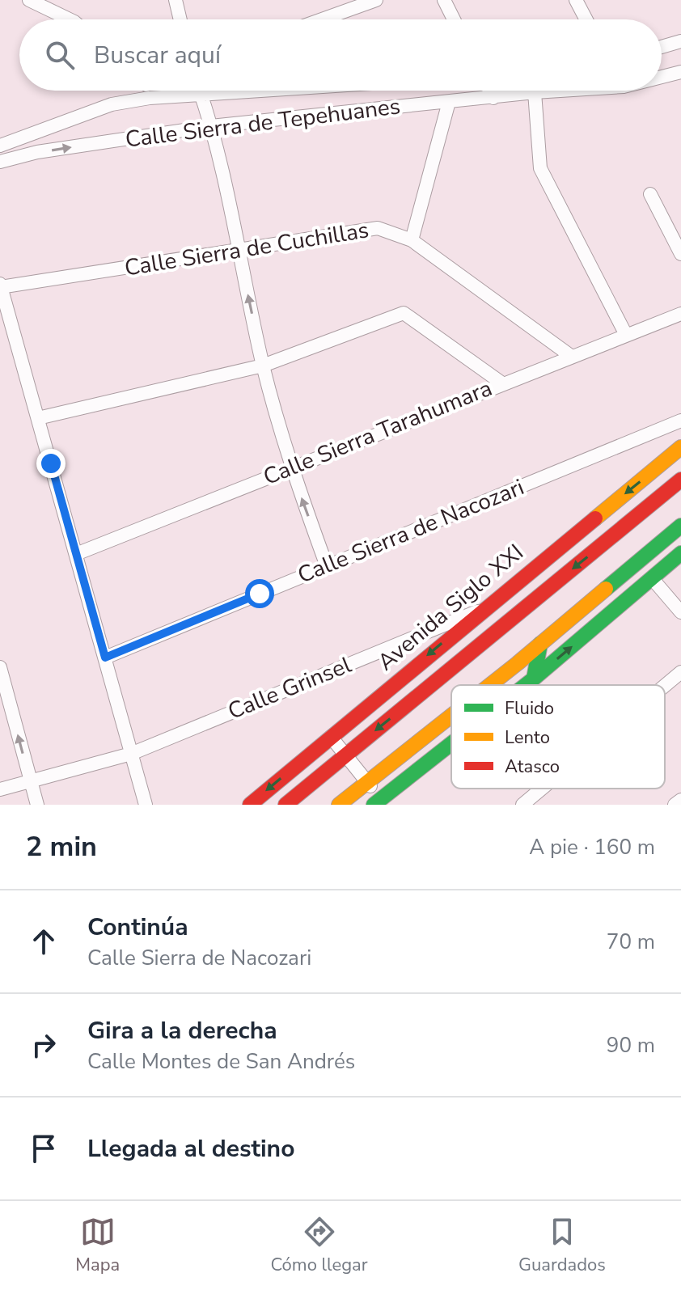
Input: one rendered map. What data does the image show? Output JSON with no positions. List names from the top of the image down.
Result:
{
  "streets": {
    "main road": ["Avenida Siglo XXI"],
    "street": [
      "Calle Sierra de Tepehuanes",
      "Calle Sierra de Cuchillas",
      "Calle Sierra Tarahumara",
      "Calle Sierra de Nacozari",
      "Calle Grinsel"
    ]
  },
  "crossings": [
    ["Calle Sierra de Cuchillas", "Calle Sierra Tarahumara"],
    ["Avenida Siglo XXI", "Calle Grinsel"]
  ],
  "legend": ["Fluido", "Lento", "Atasco"],
  "page": {
    "search": "Buscar aquí",
    "heading": ["2 min", "A pie · 160 m"],
    "list": [
      ["Continúa", "Calle Sierra de Nacozari", "70 m"],
      ["Gira a la derecha", "Calle Montes de San Andrés", "90 m"],
      "Llegada al destino"
    ],
    "nav": ["Mapa", "Cómo llegar", "Guardados"]
  }
}
